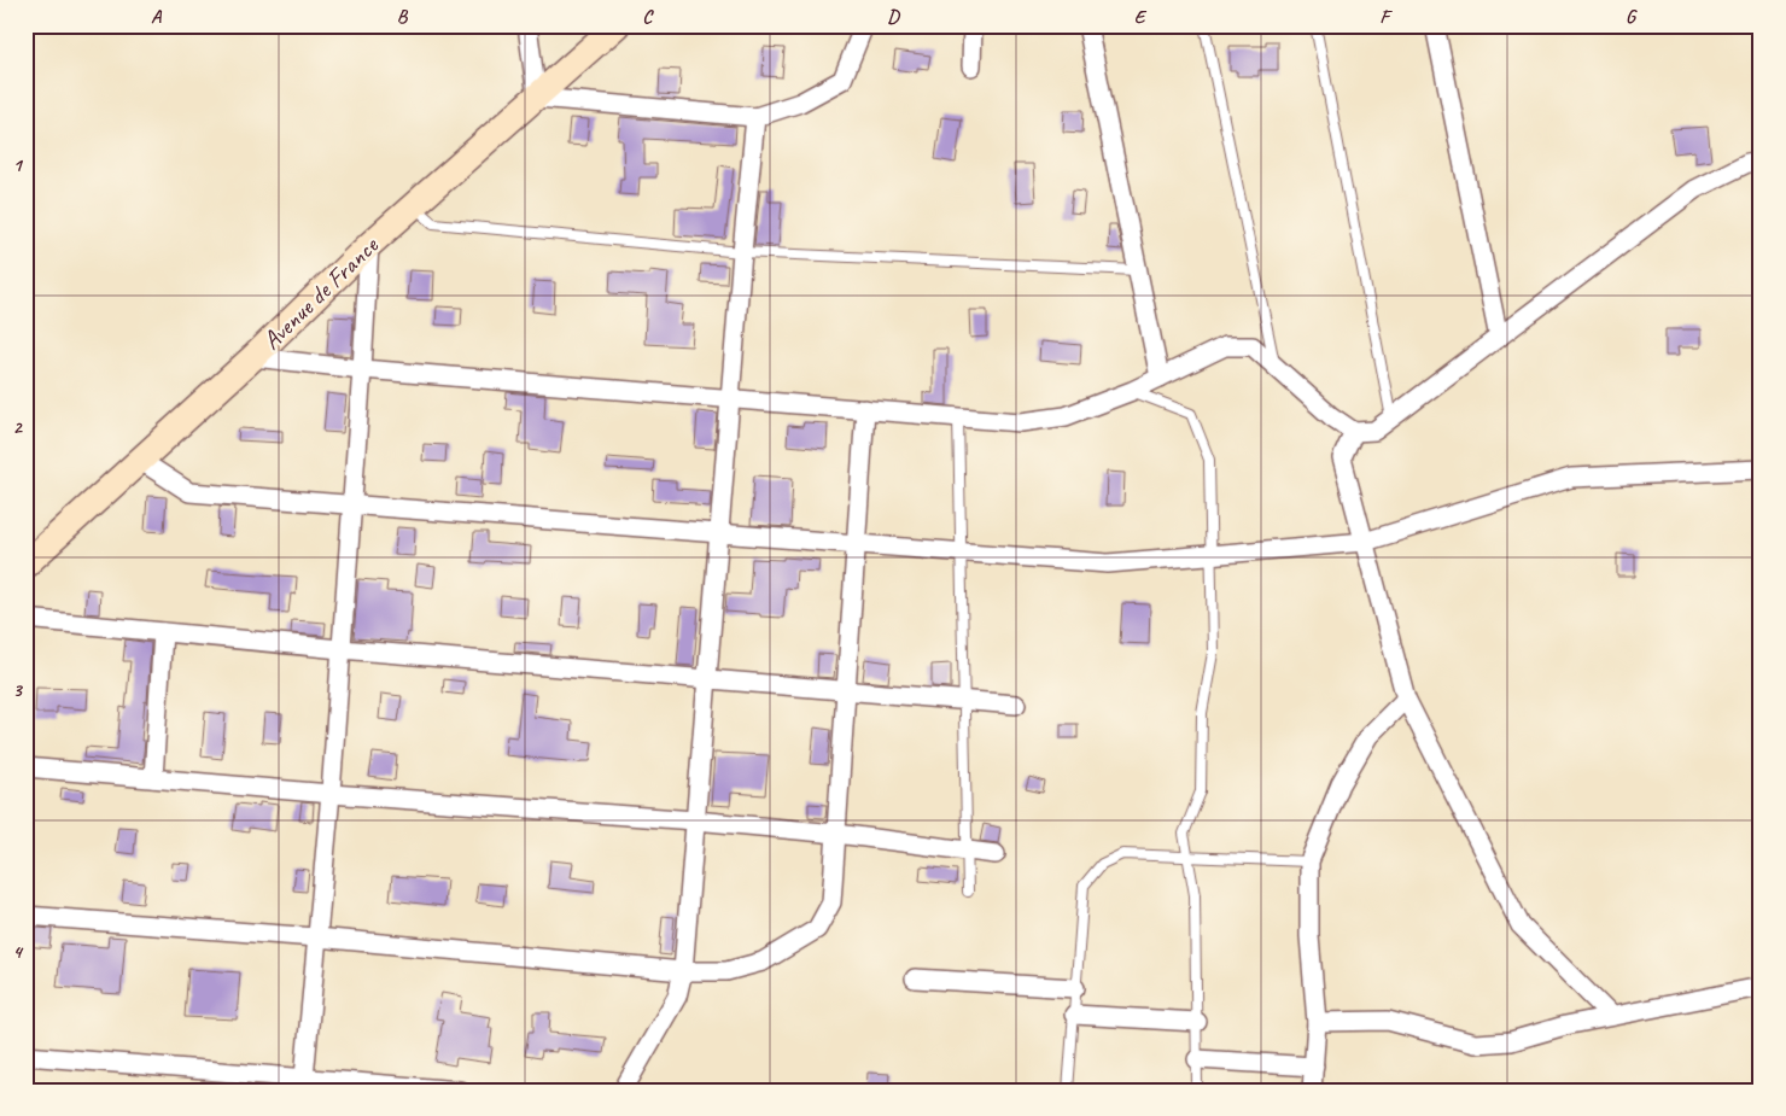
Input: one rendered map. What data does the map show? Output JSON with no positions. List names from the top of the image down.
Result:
{
  "streets": {
    "main road": ["Avenue de France"]
  },
  "grid": {
    "columns": [
      "A",
      "B",
      "C",
      "D",
      "E",
      "F",
      "G"
    ],
    "rows": [
      "1",
      "2",
      "3",
      "4"
    ]
  }
}
